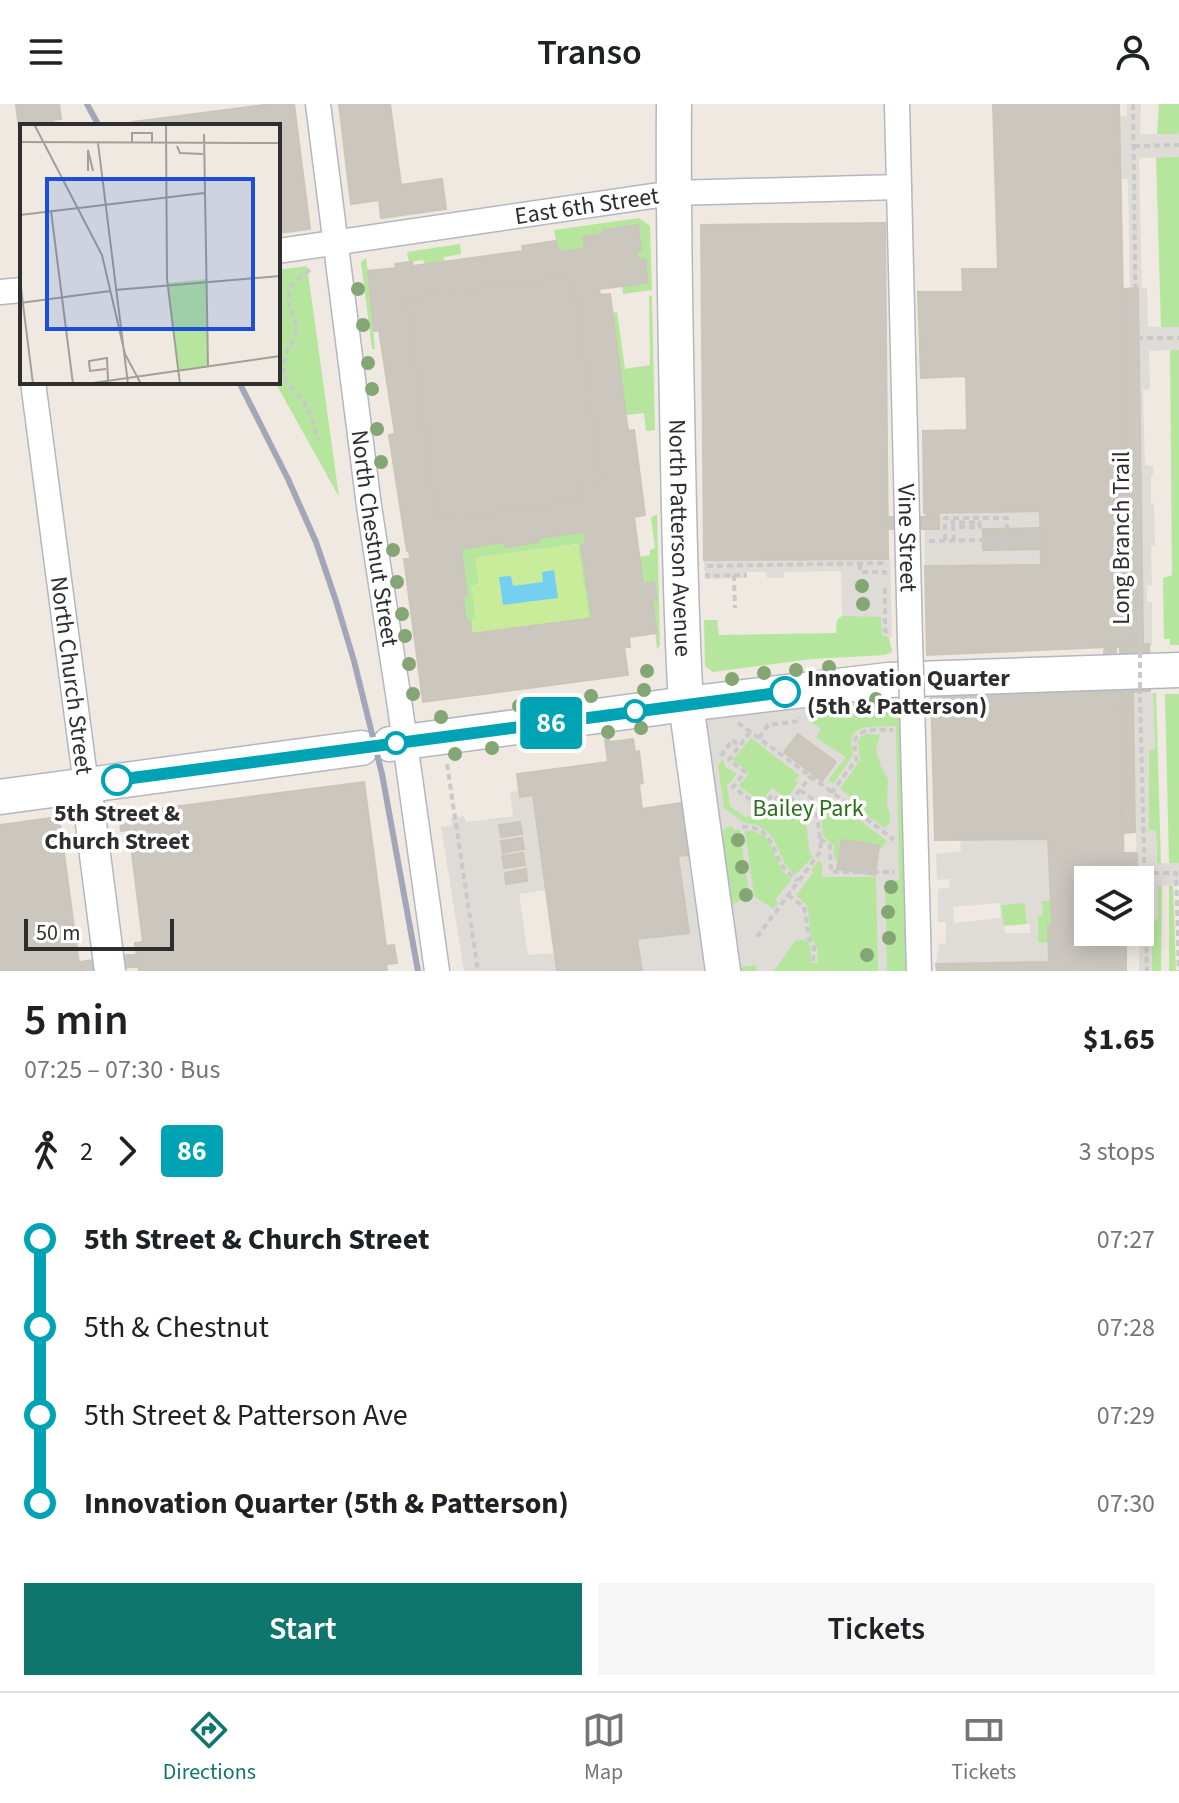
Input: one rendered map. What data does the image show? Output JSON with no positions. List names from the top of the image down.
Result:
{
  "streets": {
    "main road": ["North Patterson Avenue"],
    "street": [
      "East 6th Street",
      "North Chestnut Street",
      "Vine Street",
      "North Church Street"
    ],
    "path": ["Long Branch Trail"]
  },
  "crossings": [
    ["East 6th Street", "North Chestnut Street"],
    ["East 6th Street", "Vine Street"],
    ["East 6th Street", "North Patterson Avenue"]
  ],
  "parks": ["Bailey Park"],
  "places": ["Innovation Quarter (5th & Patterson)", "5th Street & Church Street"],
  "lines": ["bus line 86"],
  "scale_bar": "50 m",
  "page": {
    "header": "Transo",
    "on_map": "86",
    "scale": "50 m",
    "heading": ["5 min", "07:25 – 07:30 · Bus", "$1.65"],
    "legs": ["2", "86", "3 stops"],
    "list": [
      {
        "name": "5th Street & Church Street",
        "value": "07:27"
      },
      {
        "name": "5th & Chestnut",
        "value": "07:28"
      },
      {
        "name": "5th Street & Patterson Ave",
        "value": "07:29"
      },
      {
        "name": "Innovation Quarter (5th & Patterson)",
        "value": "07:30"
      }
    ],
    "buttons": ["Start", "Tickets"],
    "tabs": ["Directions", "Map", "Tickets"]
  }
}
